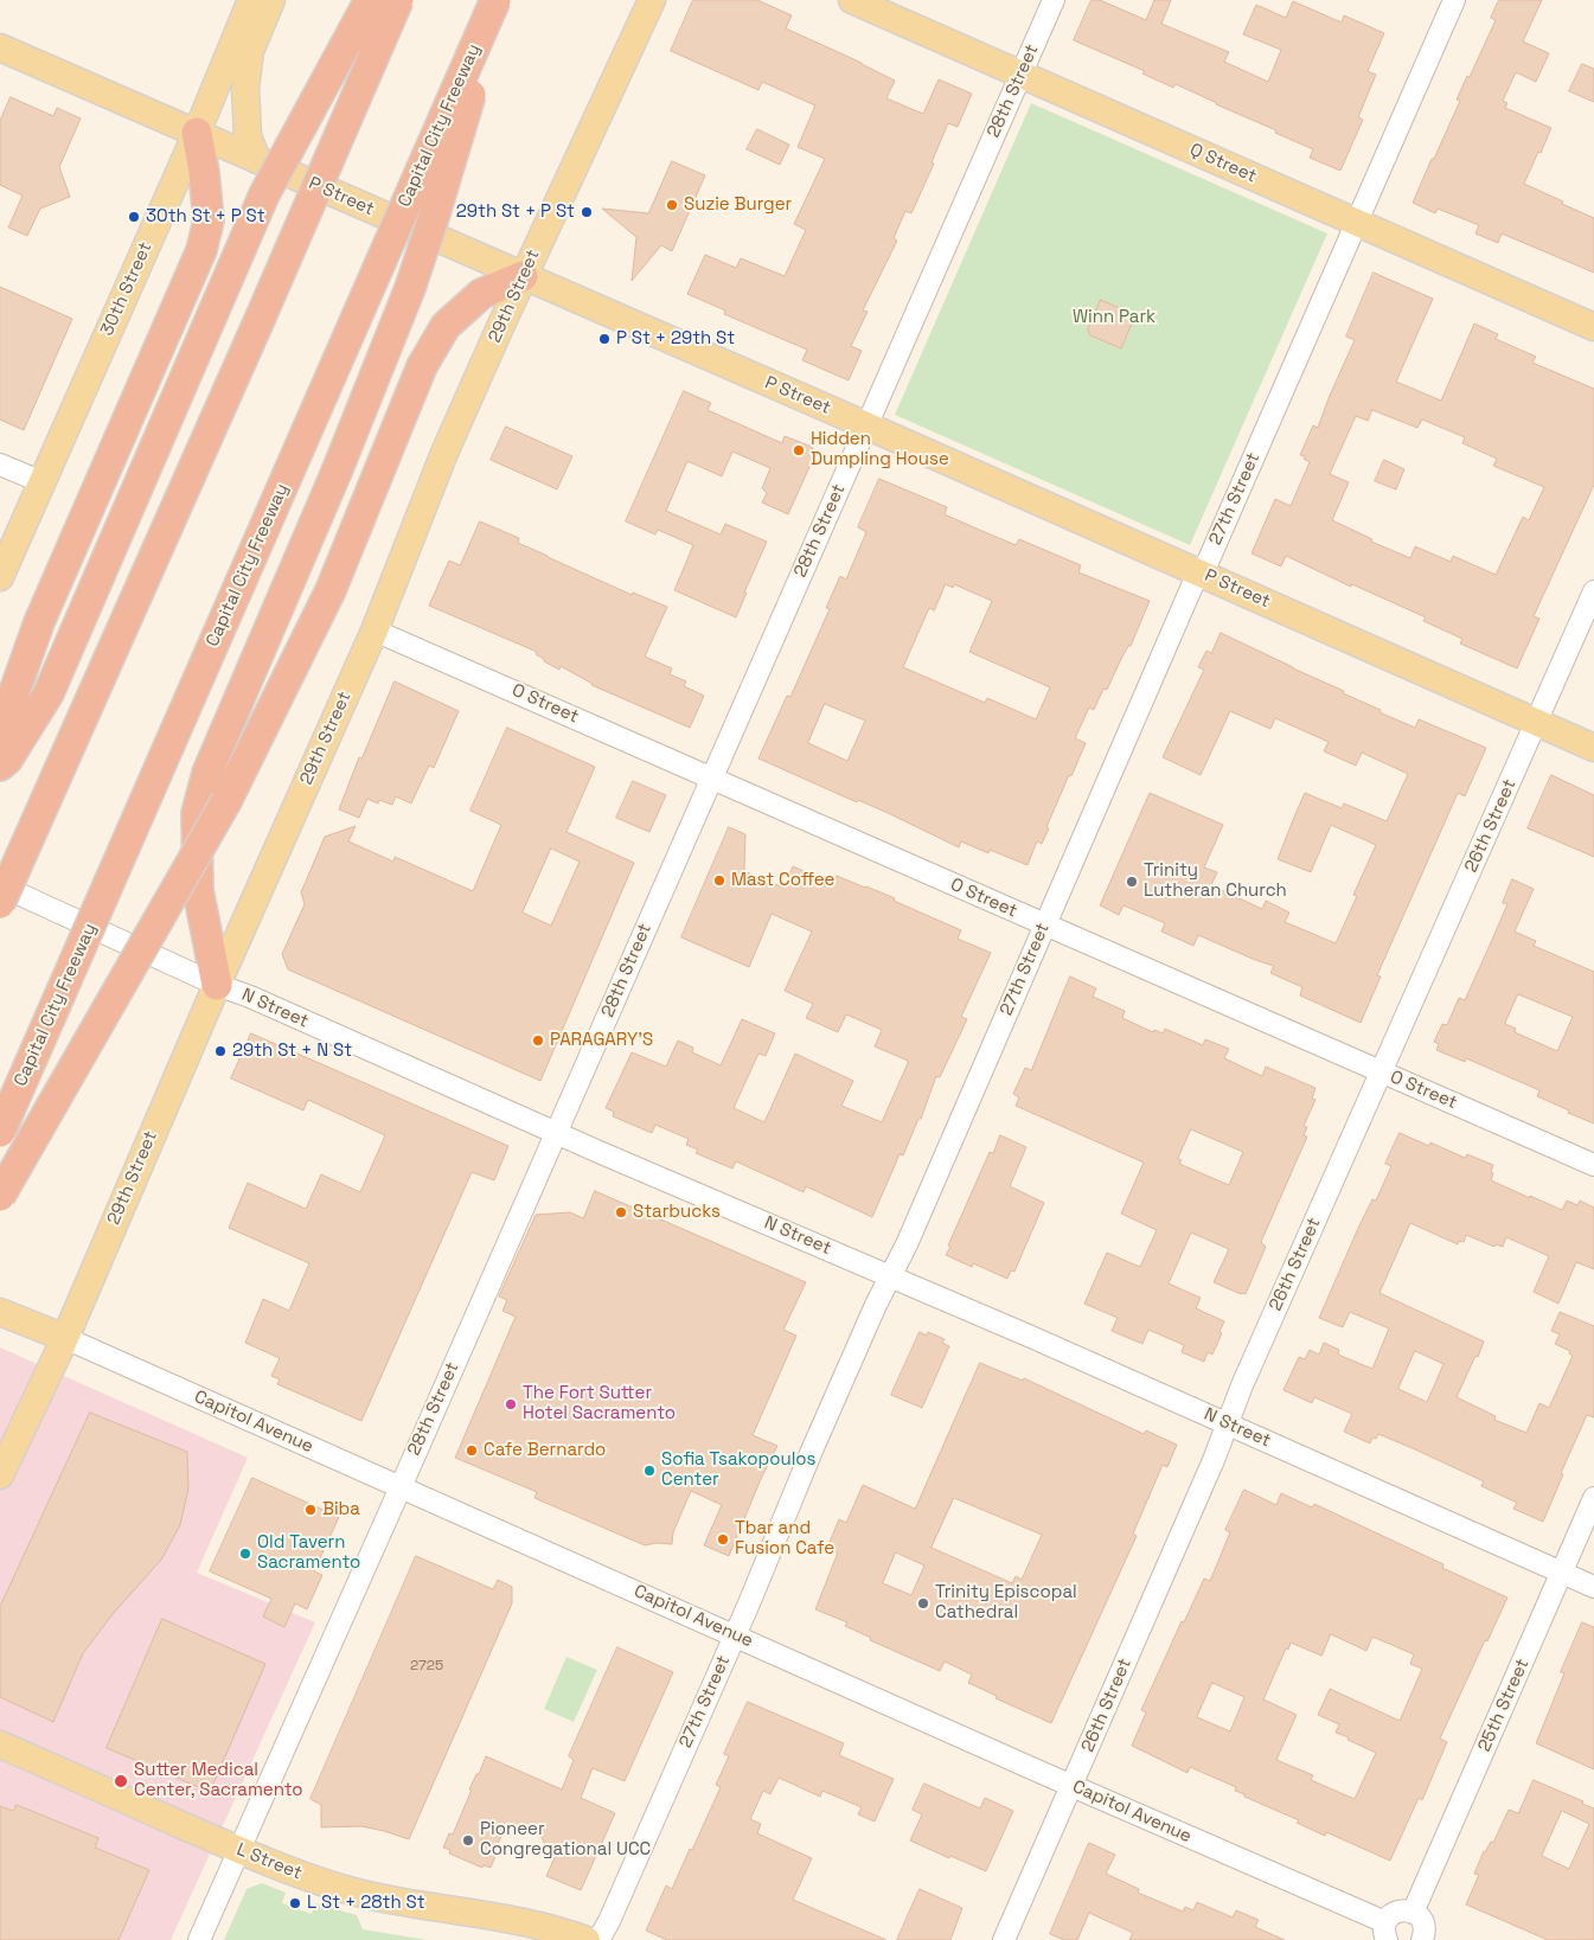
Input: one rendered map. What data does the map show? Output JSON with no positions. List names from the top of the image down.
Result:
{
  "streets": {
    "highway": ["Capital City Freeway"],
    "main road": [
      "Q Street",
      "P Street",
      "30th Street",
      "29th Street",
      "Capitol Avenue",
      "L Street"
    ],
    "street": [
      "28th Street",
      "27th Street",
      "O Street",
      "26th Street",
      "N Street",
      "25th Street"
    ]
  },
  "crossings": [
    ["28th Street", "Q Street"],
    ["28th Street", "P Street"],
    ["28th Street", "O Street"],
    ["28th Street", "N Street"],
    ["28th Street", "Capitol Avenue"],
    ["28th Street", "L Street"],
    ["Q Street", "27th Street"],
    ["P Street", "30th Street"],
    ["P Street", "29th Street"],
    ["P Street", "27th Street"],
    ["P Street", "26th Street"],
    ["29th Street", "O Street"],
    ["29th Street", "N Street"],
    ["29th Street", "Capitol Avenue"],
    ["27th Street", "O Street"],
    ["27th Street", "N Street"],
    ["27th Street", "Capitol Avenue"],
    ["O Street", "26th Street"],
    ["26th Street", "N Street"],
    ["26th Street", "Capitol Avenue"],
    ["N Street", "25th Street"]
  ],
  "parks": ["Winn Park"],
  "places": [
    "Suzie Burger",
    "29th St + P St",
    "30th St + P St",
    "P St + 29th St",
    "Hidden Dumpling House",
    "Mast Coffee",
    "Trinity Lutheran Church",
    "PARAGARY’S",
    "29th St + N St",
    "Starbucks",
    "The Fort Sutter Hotel Sacramento",
    "Cafe Bernardo",
    "Sofia Tsakopoulos Center",
    "Biba",
    "Tbar and Fusion Cafe",
    "Old Tavern Sacramento",
    "Trinity Episcopal Cathedral",
    "Sutter Medical Center, Sacramento",
    "Pioneer Congregational UCC",
    "L St + 28th St"
  ],
  "house_numbers": ["2725"]
}
